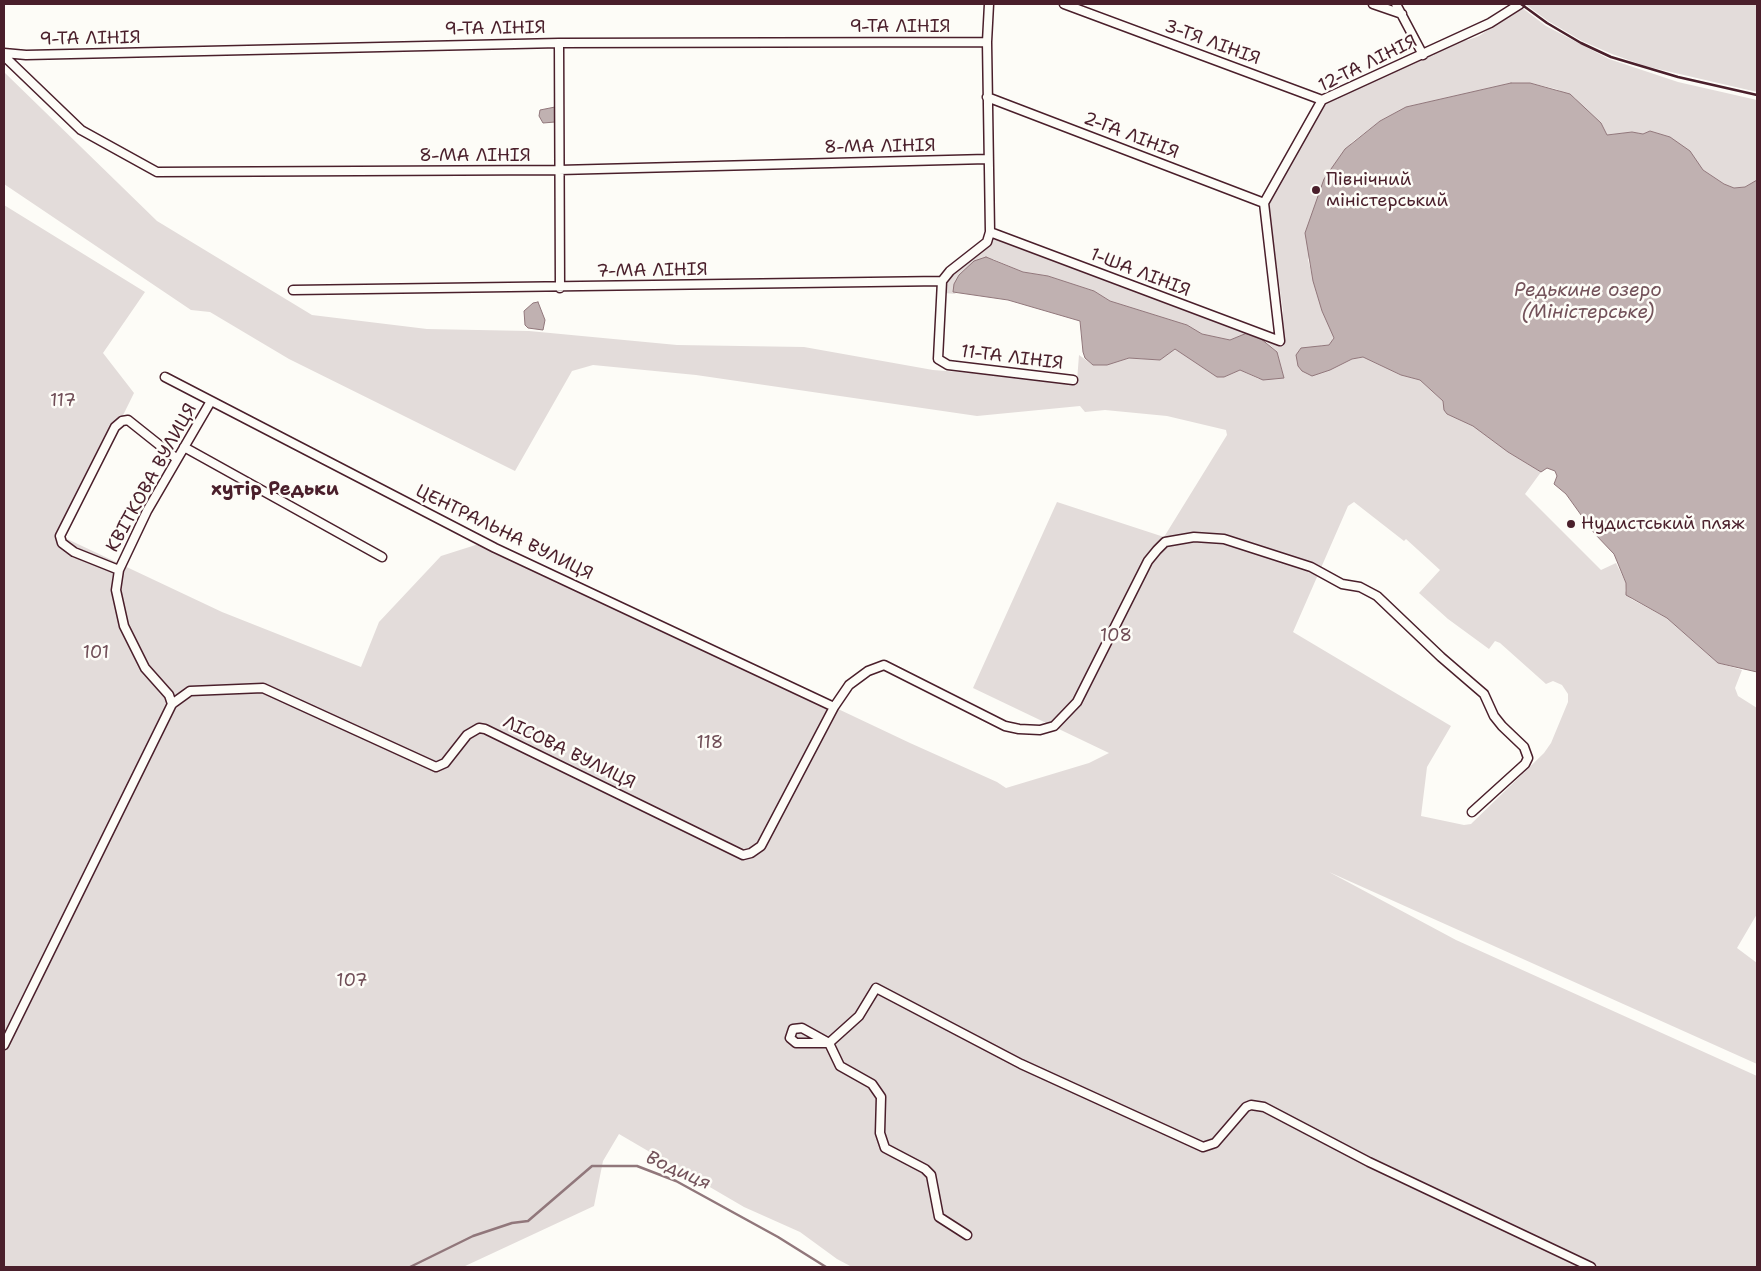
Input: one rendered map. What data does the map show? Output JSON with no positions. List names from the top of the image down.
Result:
{
  "streets": {
    "street": [
      "9-ТА ЛІНІЯ",
      "3-ТЯ ЛІНІЯ",
      "12-ТА ЛІНІЯ",
      "2-ГА ЛІНІЯ",
      "8-МА ЛІНІЯ",
      "7-МА ЛІНІЯ",
      "1-ША ЛІНІЯ",
      "11-ТА ЛІНІЯ",
      "КВІТКОВА ВУЛИЦЯ",
      "ЦЕНТРАЛЬНА ВУЛИЦЯ",
      "ЛІСОВА ВУЛИЦЯ"
    ]
  },
  "crossings": [
    ["9-ТА ЛІНІЯ", "8-МА ЛІНІЯ"],
    ["3-ТЯ ЛІНІЯ", "12-ТА ЛІНІЯ"],
    ["12-ТА ЛІНІЯ", "2-ГА ЛІНІЯ"],
    ["12-ТА ЛІНІЯ", "1-ША ЛІНІЯ"],
    ["2-ГА ЛІНІЯ", "1-ША ЛІНІЯ"],
    ["7-МА ЛІНІЯ", "11-ТА ЛІНІЯ"],
    ["КВІТКОВА ВУЛИЦЯ", "ЦЕНТРАЛЬНА ВУЛИЦЯ"],
    ["КВІТКОВА ВУЛИЦЯ", "ЛІСОВА ВУЛИЦЯ"],
    ["ЦЕНТРАЛЬНА ВУЛИЦЯ", "ЛІСОВА ВУЛИЦЯ"]
  ],
  "districts": ["хутір Редьки"],
  "water": ["Редькине озеро (Міністерське)", "Водиця"],
  "parks": [
    "117",
    "108",
    "101",
    "118",
    "107"
  ],
  "places": ["Північний міністерський", "Нудистський пляж"]
}
